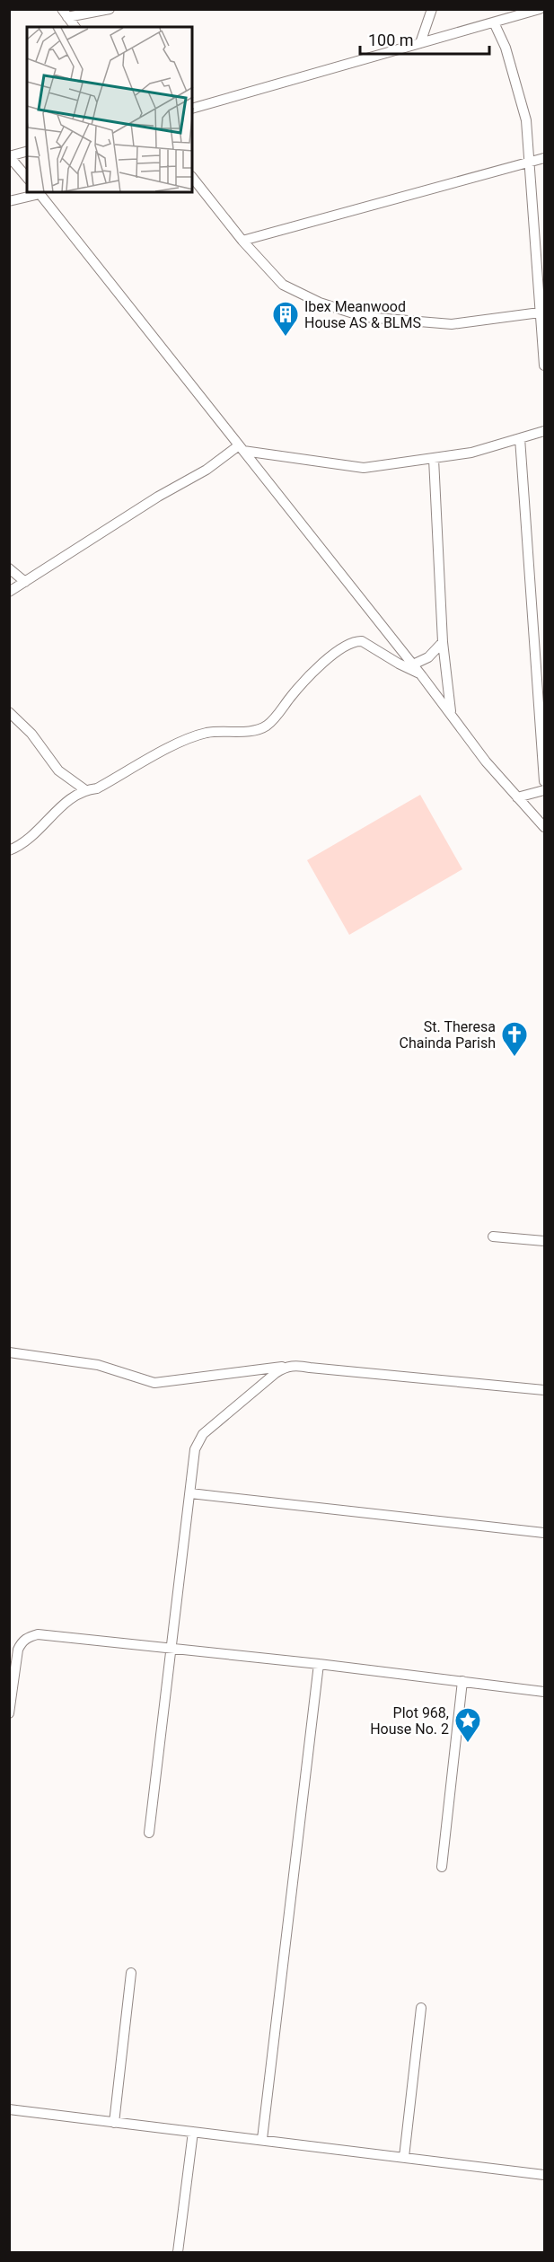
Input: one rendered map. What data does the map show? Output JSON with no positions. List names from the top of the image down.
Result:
{
  "places": {
    "building": ["Ibex Meanwood House AS & BLMS"],
    "church": ["St. Theresa Chainda Parish"],
    "place": ["Plot 968, House No. 2"]
  },
  "scale_bar": "100 m"
}
